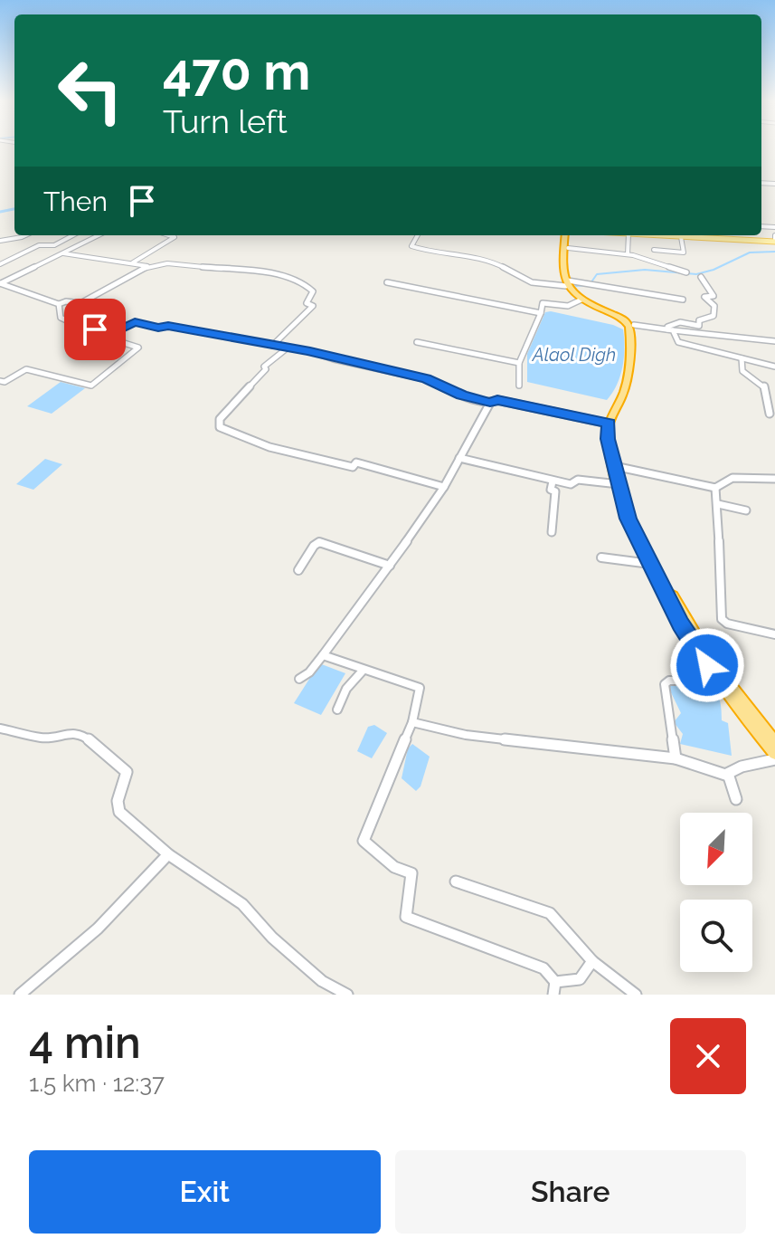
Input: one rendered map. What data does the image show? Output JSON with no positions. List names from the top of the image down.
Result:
{
  "water": ["Alaol Digh"],
  "north": "bottom left",
  "page": {
    "turn": ["470 m", "Turn left"],
    "then": "Then",
    "heading": ["4 min", "1.5 km · 12:37"],
    "buttons": ["Exit", "Share"]
  }
}
